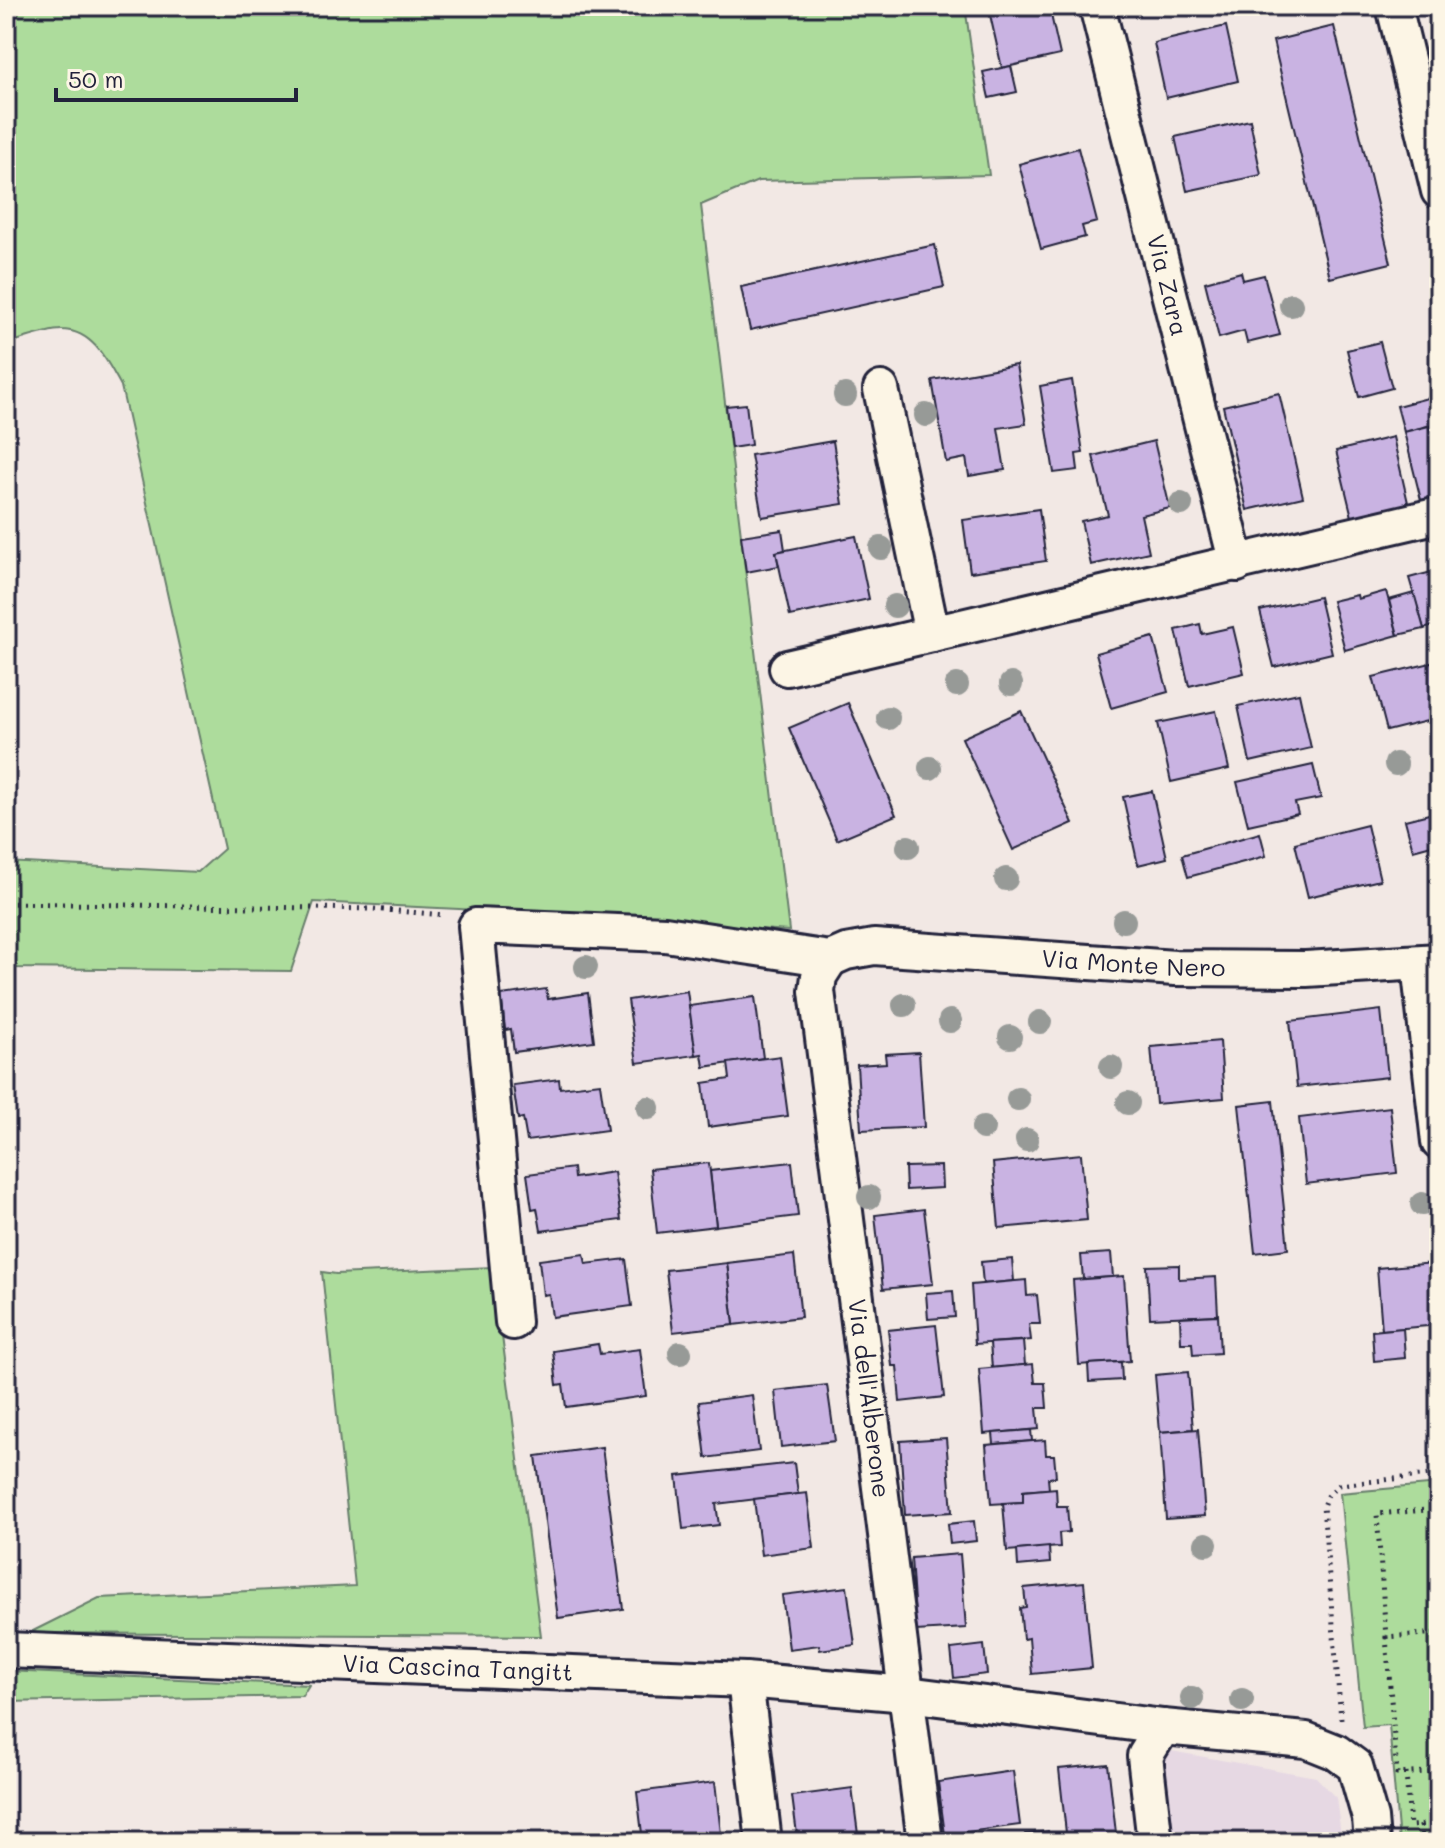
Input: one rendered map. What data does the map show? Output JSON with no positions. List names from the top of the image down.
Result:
{
  "streets": {
    "street": [
      "Via Zara",
      "Via Monte Nero",
      "Via dell'Alberone",
      "Via Cascina Tangitt"
    ]
  },
  "crossings": [
    ["Via Monte Nero", "Via dell'Alberone"],
    ["Via dell'Alberone", "Via Cascina Tangitt"]
  ],
  "scale_bar": "50 m"
}
